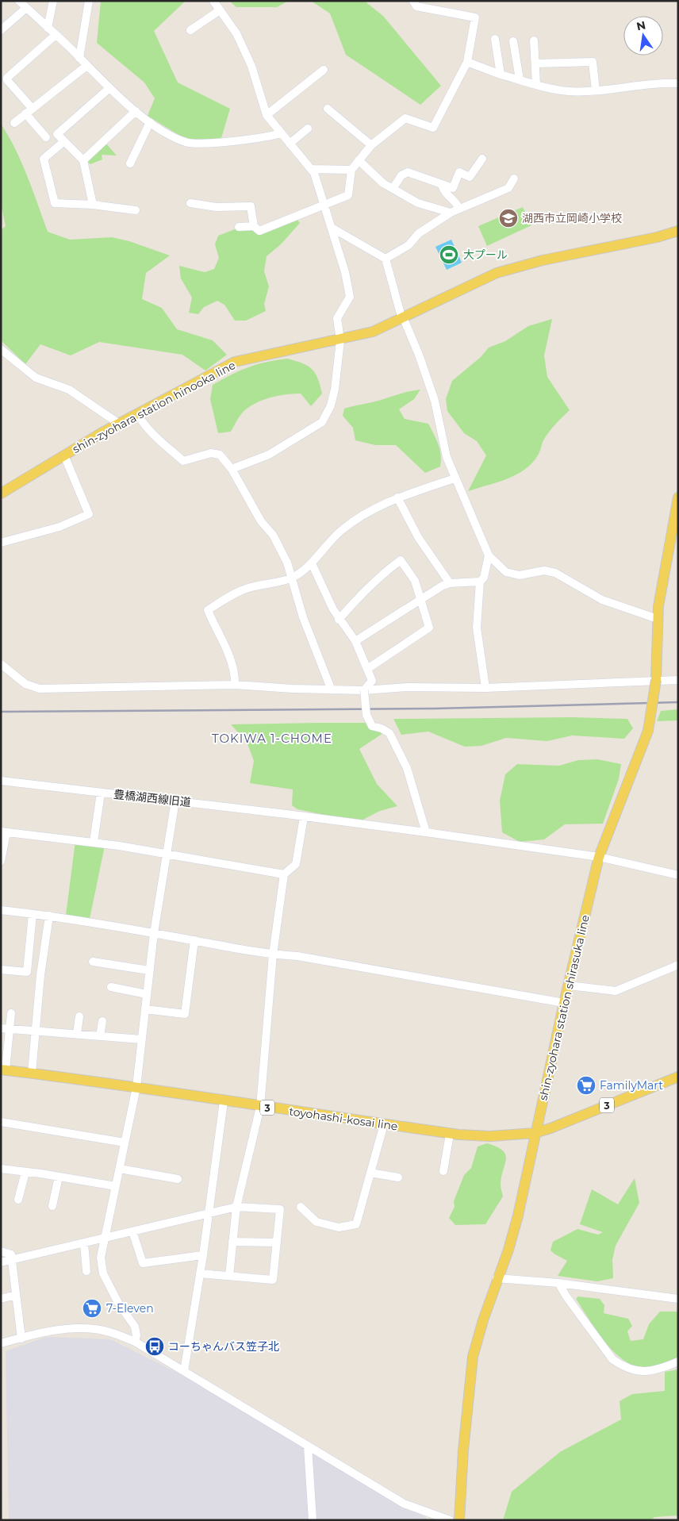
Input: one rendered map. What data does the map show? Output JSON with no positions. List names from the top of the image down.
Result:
{
  "streets": {
    "main road": [
      "shin-zyohara station hinooka line",
      "shin-zyohara station shirasuka line",
      "3",
      "toyohashi-kosai line"
    ],
    "street": ["豊橋湖西線旧道"]
  },
  "crossings": [
    ["豊橋湖西線旧道", "shin-zyohara station shirasuka line"],
    ["shin-zyohara station shirasuka line", "toyohashi-kosai line"]
  ],
  "districts": ["TOKIWA 1-CHOME"],
  "places": {
    "school or university": ["湖西市立岡崎小学校"],
    "sports": ["大プール"],
    "supermarket": ["FamilyMart", "7-Eleven"],
    "bus stop": ["コーちゃんバス笠子北"]
  },
  "north": "top"
}
